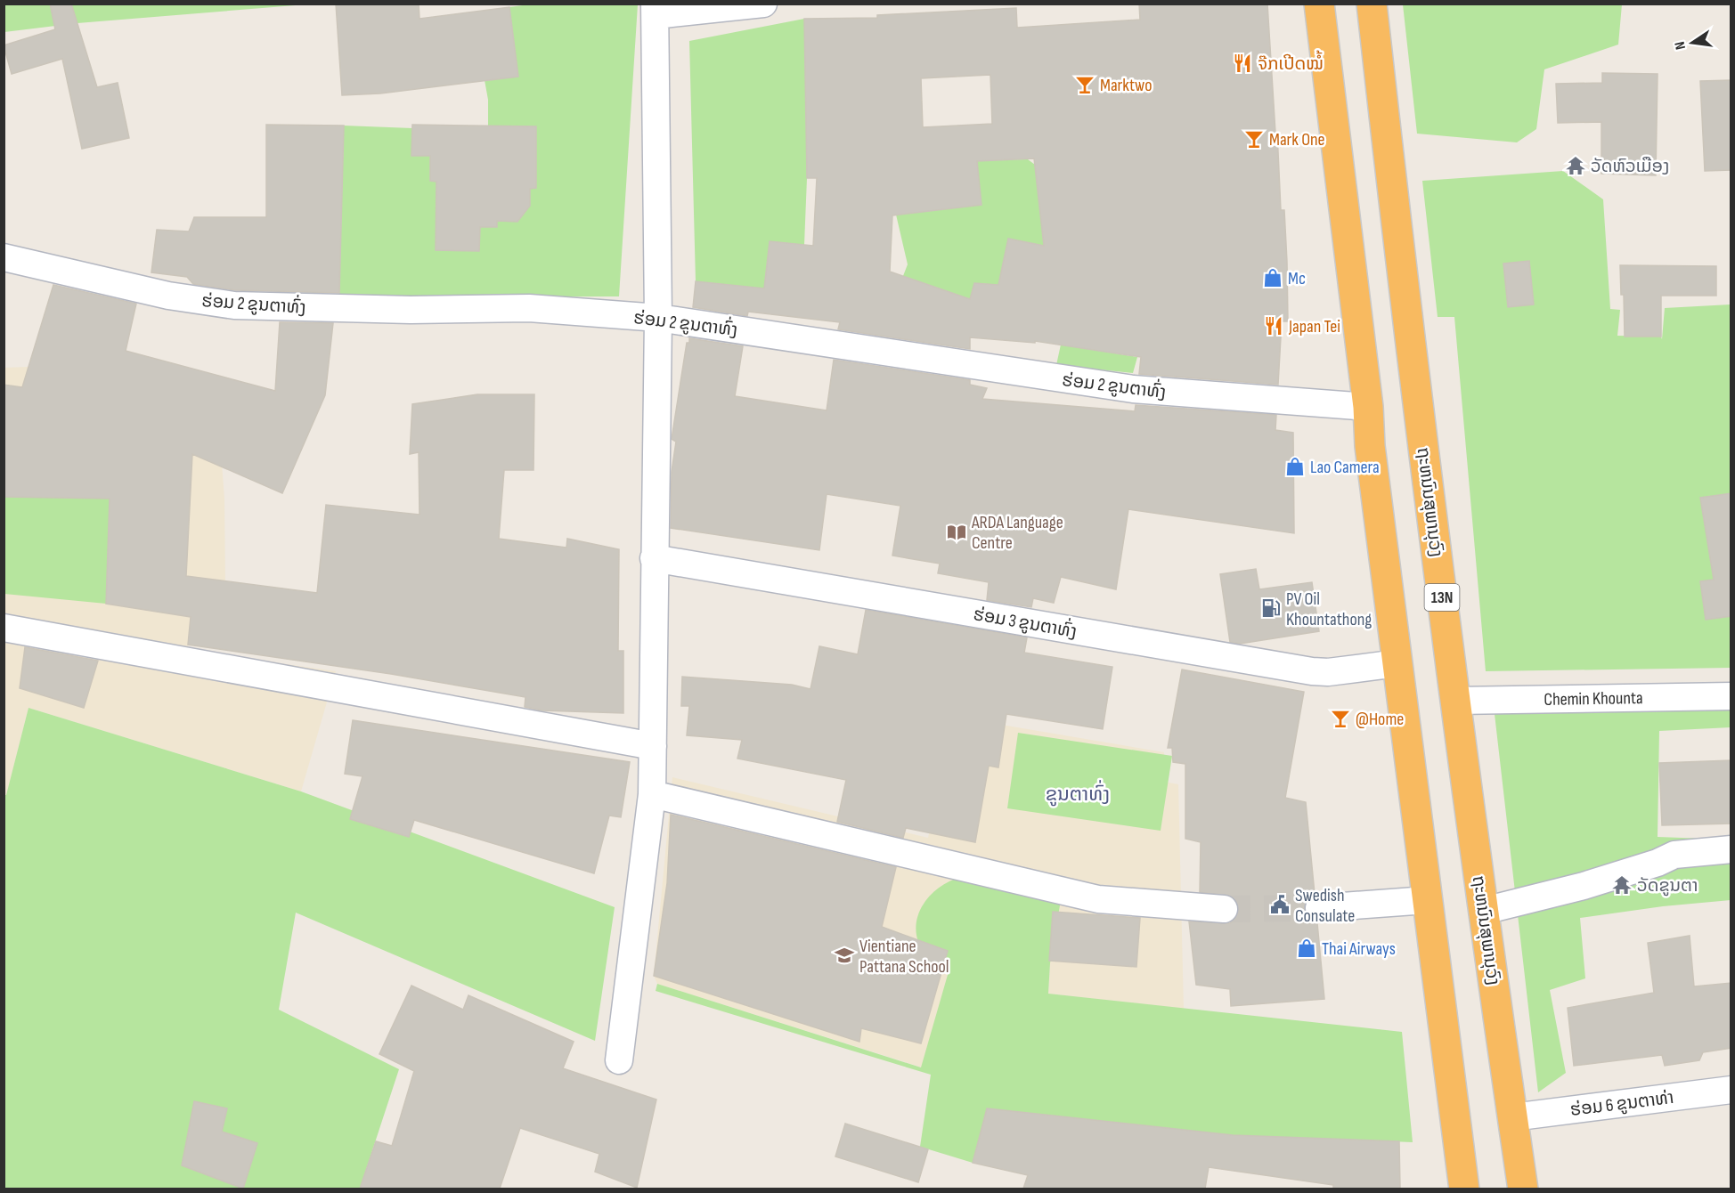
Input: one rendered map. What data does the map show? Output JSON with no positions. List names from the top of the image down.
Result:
{
  "streets": {
    "highway": ["ຖະຫນົນສຸພານຸວົງ", "13N"],
    "street": [
      "ຮ່ອມ 2 ຂູນຕາທົ່ງ",
      "ຮ່ອມ 3 ຂູນຕາທົ່ງ",
      "Chemin Khounta",
      "ຮ່ອມ 6 ຂູນຕາທ່າ"
    ]
  },
  "crossings": [
    ["ຖະຫນົນສຸພານຸວົງ", "Chemin Khounta"],
    ["ຖະຫນົນສຸພານຸວົງ", "ຮ່ອມ 6 ຂູນຕາທ່າ"]
  ],
  "districts": ["ຂູນຕາທົ່ງ"],
  "places": {
    "restaurant": ["ຈ໊ກເປີດໝ້ໍ", "Japan Tei"],
    "bar": ["Marktwo", "Mark One", "@Home"],
    "temple": ["ວັດຫົວເມືອງ", "ວັດຂູນຕາ"],
    "shop": ["Mc", "Lao Camera", "Thai Airways"],
    "library": ["ARDA Language Centre"],
    "fuel station": ["PV Oil Khountathong"],
    "public building": ["Swedish Consulate"],
    "school or university": ["Vientiane Pattana School"]
  },
  "north": "left"
}
